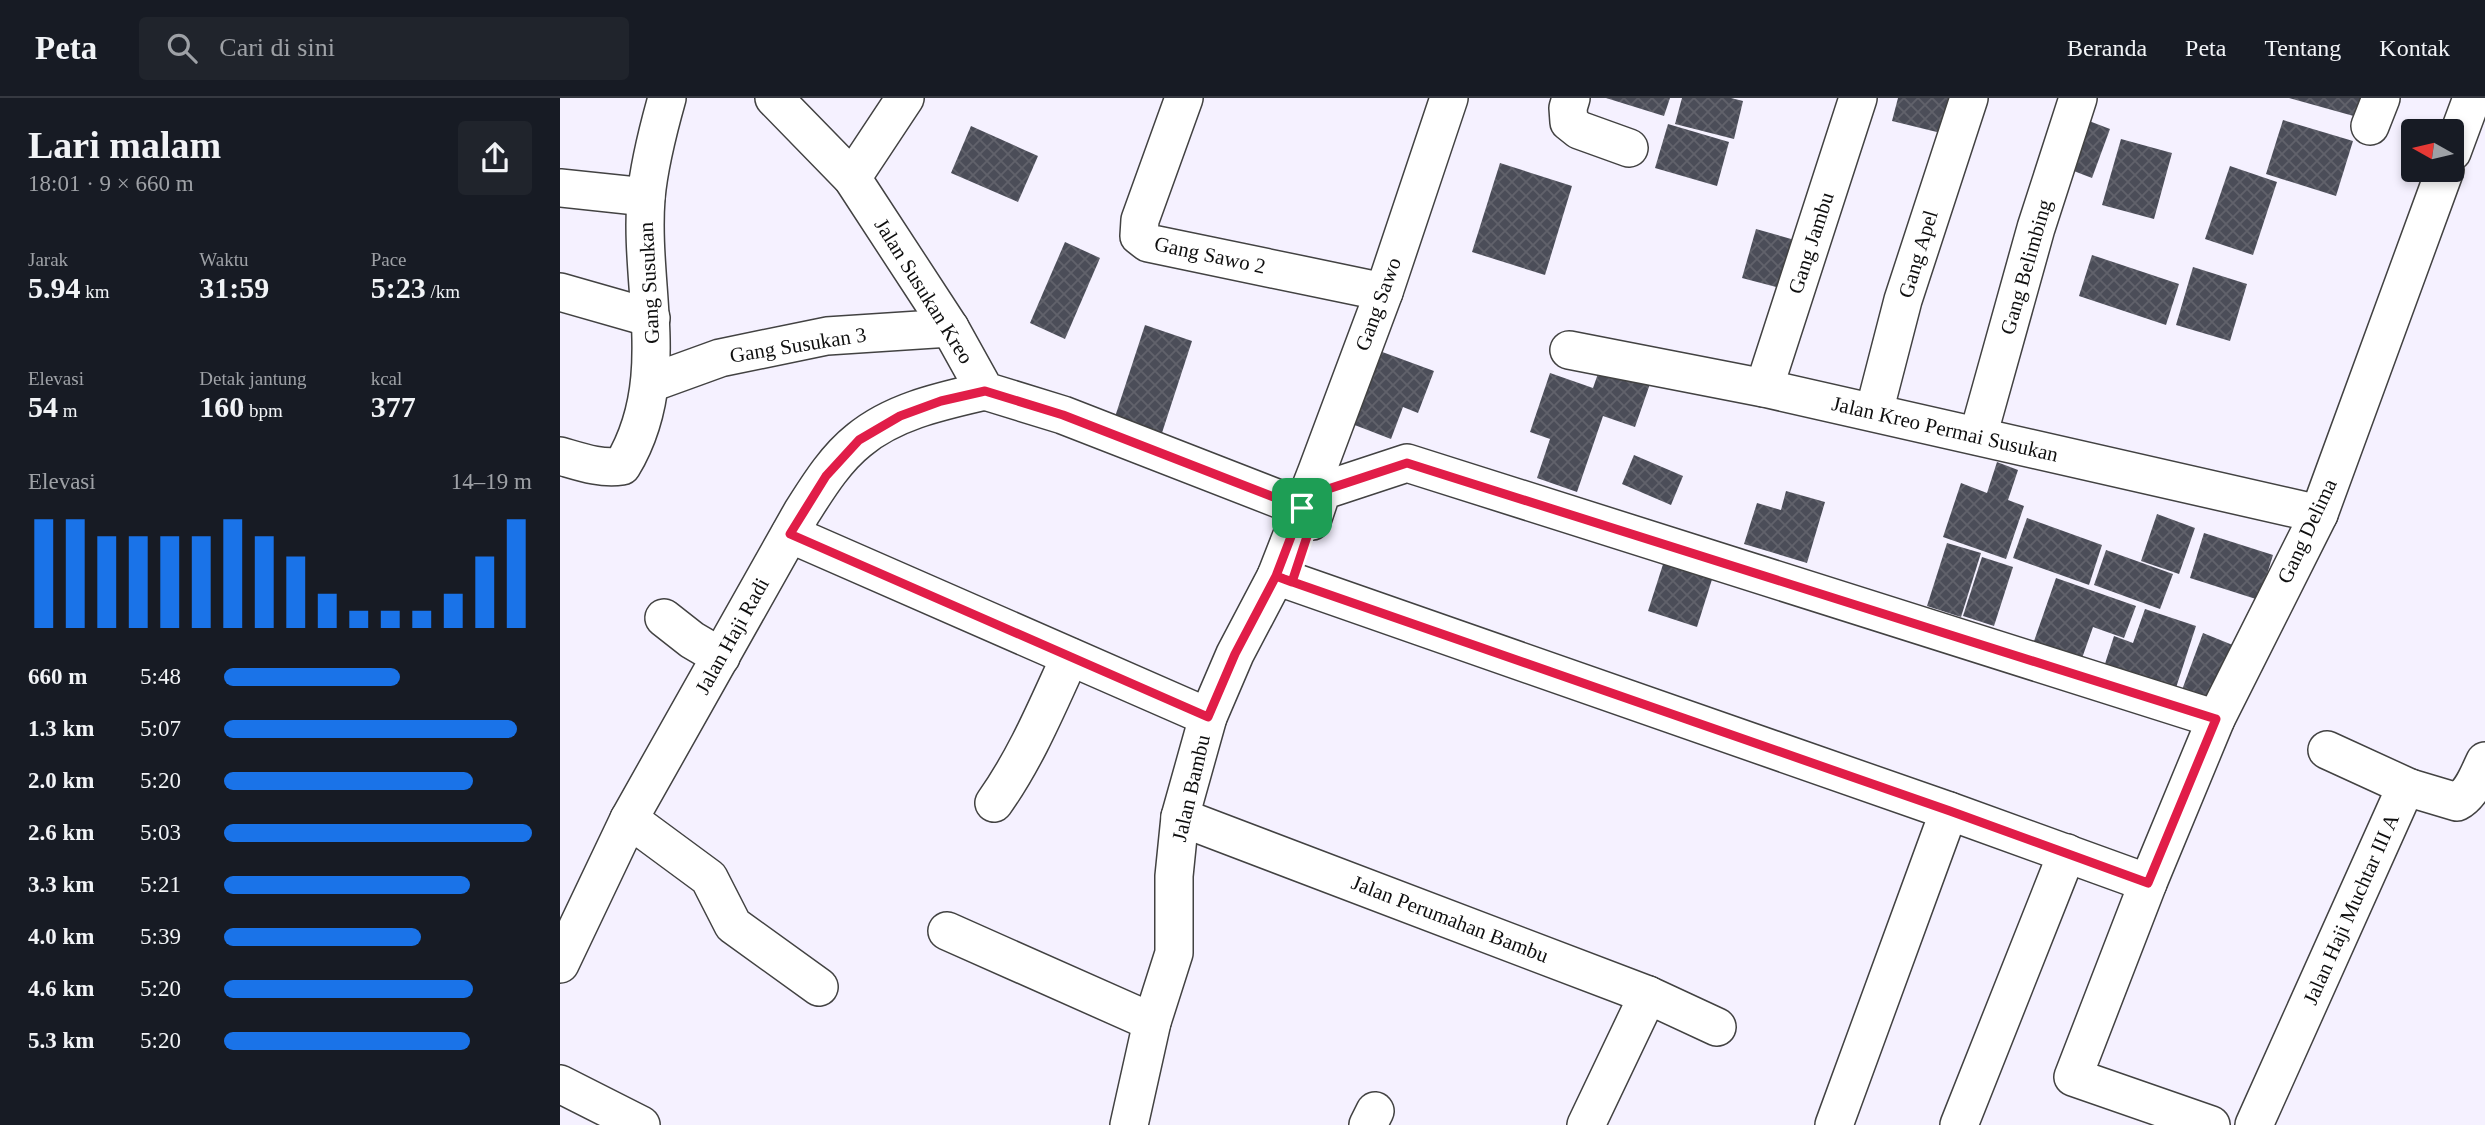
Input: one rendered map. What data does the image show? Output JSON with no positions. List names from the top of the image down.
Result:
{
  "streets": {
    "street": [
      "Gang Jambu",
      "Gang Apel",
      "Gang Sawo 2",
      "Gang Belimbing",
      "Gang Susukan",
      "Jalan Susukan Kreo",
      "Gang Sawo",
      "Gang Susukan 3",
      "Jalan Kreo Permai Susukan",
      "Gang Delima",
      "Jalan Haji Radi",
      "Jalan Bambu",
      "Jalan Haji Muchtar III A",
      "Jalan Perumahan Bambu"
    ]
  },
  "crossings": [
    ["Gang Jambu", "Jalan Kreo Permai Susukan"],
    ["Gang Apel", "Jalan Kreo Permai Susukan"],
    ["Gang Sawo 2", "Gang Sawo"],
    ["Gang Belimbing", "Jalan Kreo Permai Susukan"],
    ["Gang Susukan", "Gang Susukan 3"],
    ["Jalan Susukan Kreo", "Gang Susukan 3"],
    ["Jalan Susukan Kreo", "Jalan Haji Radi"],
    ["Gang Sawo", "Jalan Bambu"],
    ["Jalan Kreo Permai Susukan", "Gang Delima"],
    ["Jalan Bambu", "Jalan Perumahan Bambu"]
  ],
  "north": "left",
  "page": {
    "header": "Peta",
    "search": "Cari di sini",
    "nav": [
      "Beranda",
      "Peta",
      "Tentang",
      "Kontak"
    ],
    "heading": ["Lari malam", "18:01 · 9 × 660 m"],
    "stats": [
      ["Jarak", "5.94 km"],
      ["Waktu", "31:59"],
      ["Pace", "5:23 /km"],
      ["Elevasi", "54 m"],
      ["Detak jantung", "160 bpm"],
      ["kcal", "377"]
    ],
    "chart": ["Elevasi", "14–19 m"],
    "list": [
      {
        "name": "660 m",
        "note": "5:48"
      },
      {
        "name": "1.3 km",
        "note": "5:07"
      },
      {
        "name": "2.0 km",
        "note": "5:20"
      },
      {
        "name": "2.6 km",
        "note": "5:03"
      },
      {
        "name": "3.3 km",
        "note": "5:21"
      },
      {
        "name": "4.0 km",
        "note": "5:39"
      },
      {
        "name": "4.6 km",
        "note": "5:20"
      },
      {
        "name": "5.3 km",
        "note": "5:20"
      }
    ]
  }
}
